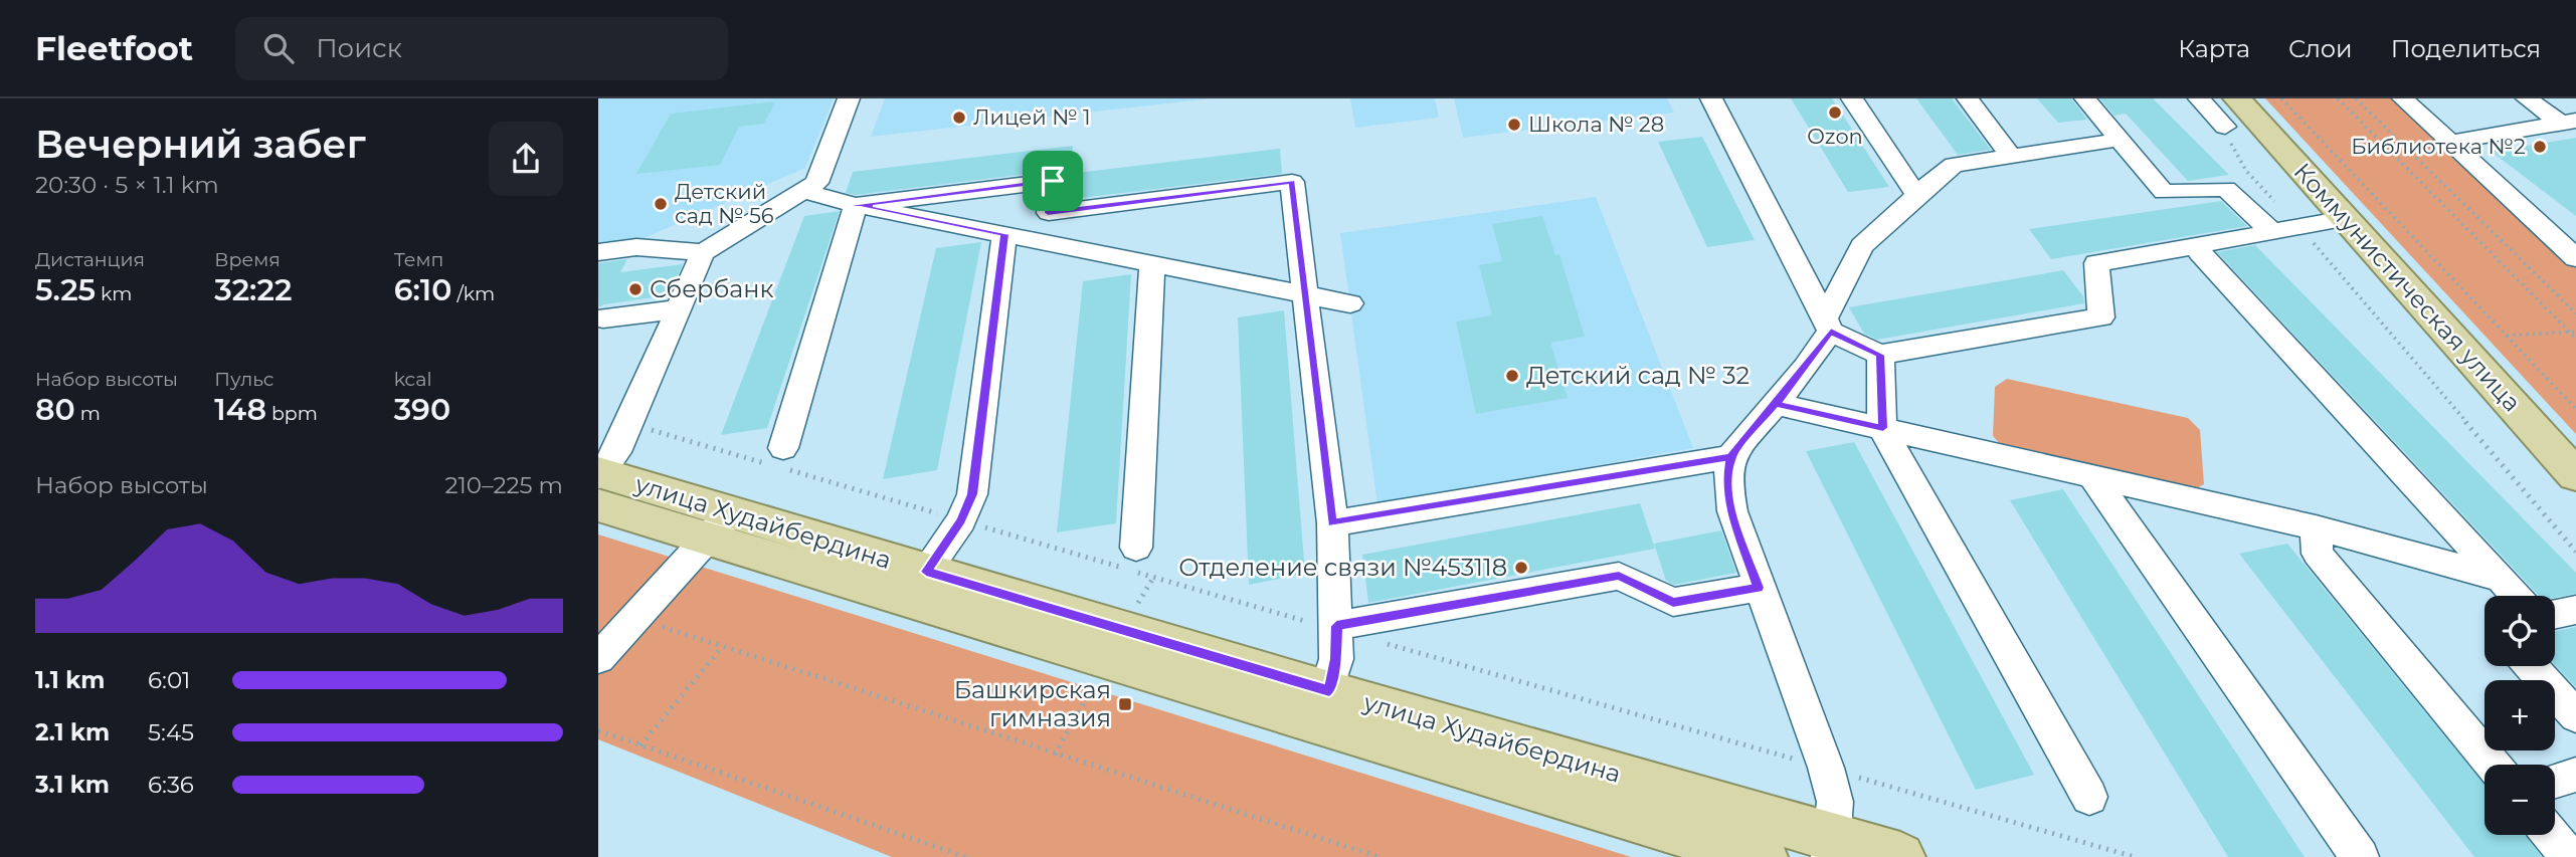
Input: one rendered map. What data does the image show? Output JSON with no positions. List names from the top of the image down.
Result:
{
  "streets": {
    "main road": ["Коммунистическая улица", "улица Худайбердина"]
  },
  "places": {
    "other": [
      "Ozon",
      "Лицей № 1",
      "Школа № 28",
      "Библиотека №2",
      "Детский сад № 56",
      "Сбербанк",
      "Детский сад № 32",
      "Отделение связи №453118"
    ],
    "transit": ["Башкирская гимназия"]
  },
  "page": {
    "header": "Fleetfoot",
    "search": "Поиск",
    "nav": ["Карта", "Слои", "Поделиться"],
    "heading": ["Вечерний забег", "20:30 · 5 × 1.1 km"],
    "stats": [
      ["Дистанция", "5.25 km"],
      ["Время", "32:22"],
      ["Темп", "6:10 /km"],
      ["Набор высоты", "80 m"],
      ["Пульс", "148 bpm"],
      ["kcal", "390"]
    ],
    "chart": ["Набор высоты", "210–225 m"],
    "map_buttons": ["+", "−"],
    "list": [
      {
        "name": "1.1 km",
        "note": "6:01"
      },
      {
        "name": "2.1 km",
        "note": "5:45"
      },
      {
        "name": "3.1 km",
        "note": "6:36"
      }
    ]
  }
}
